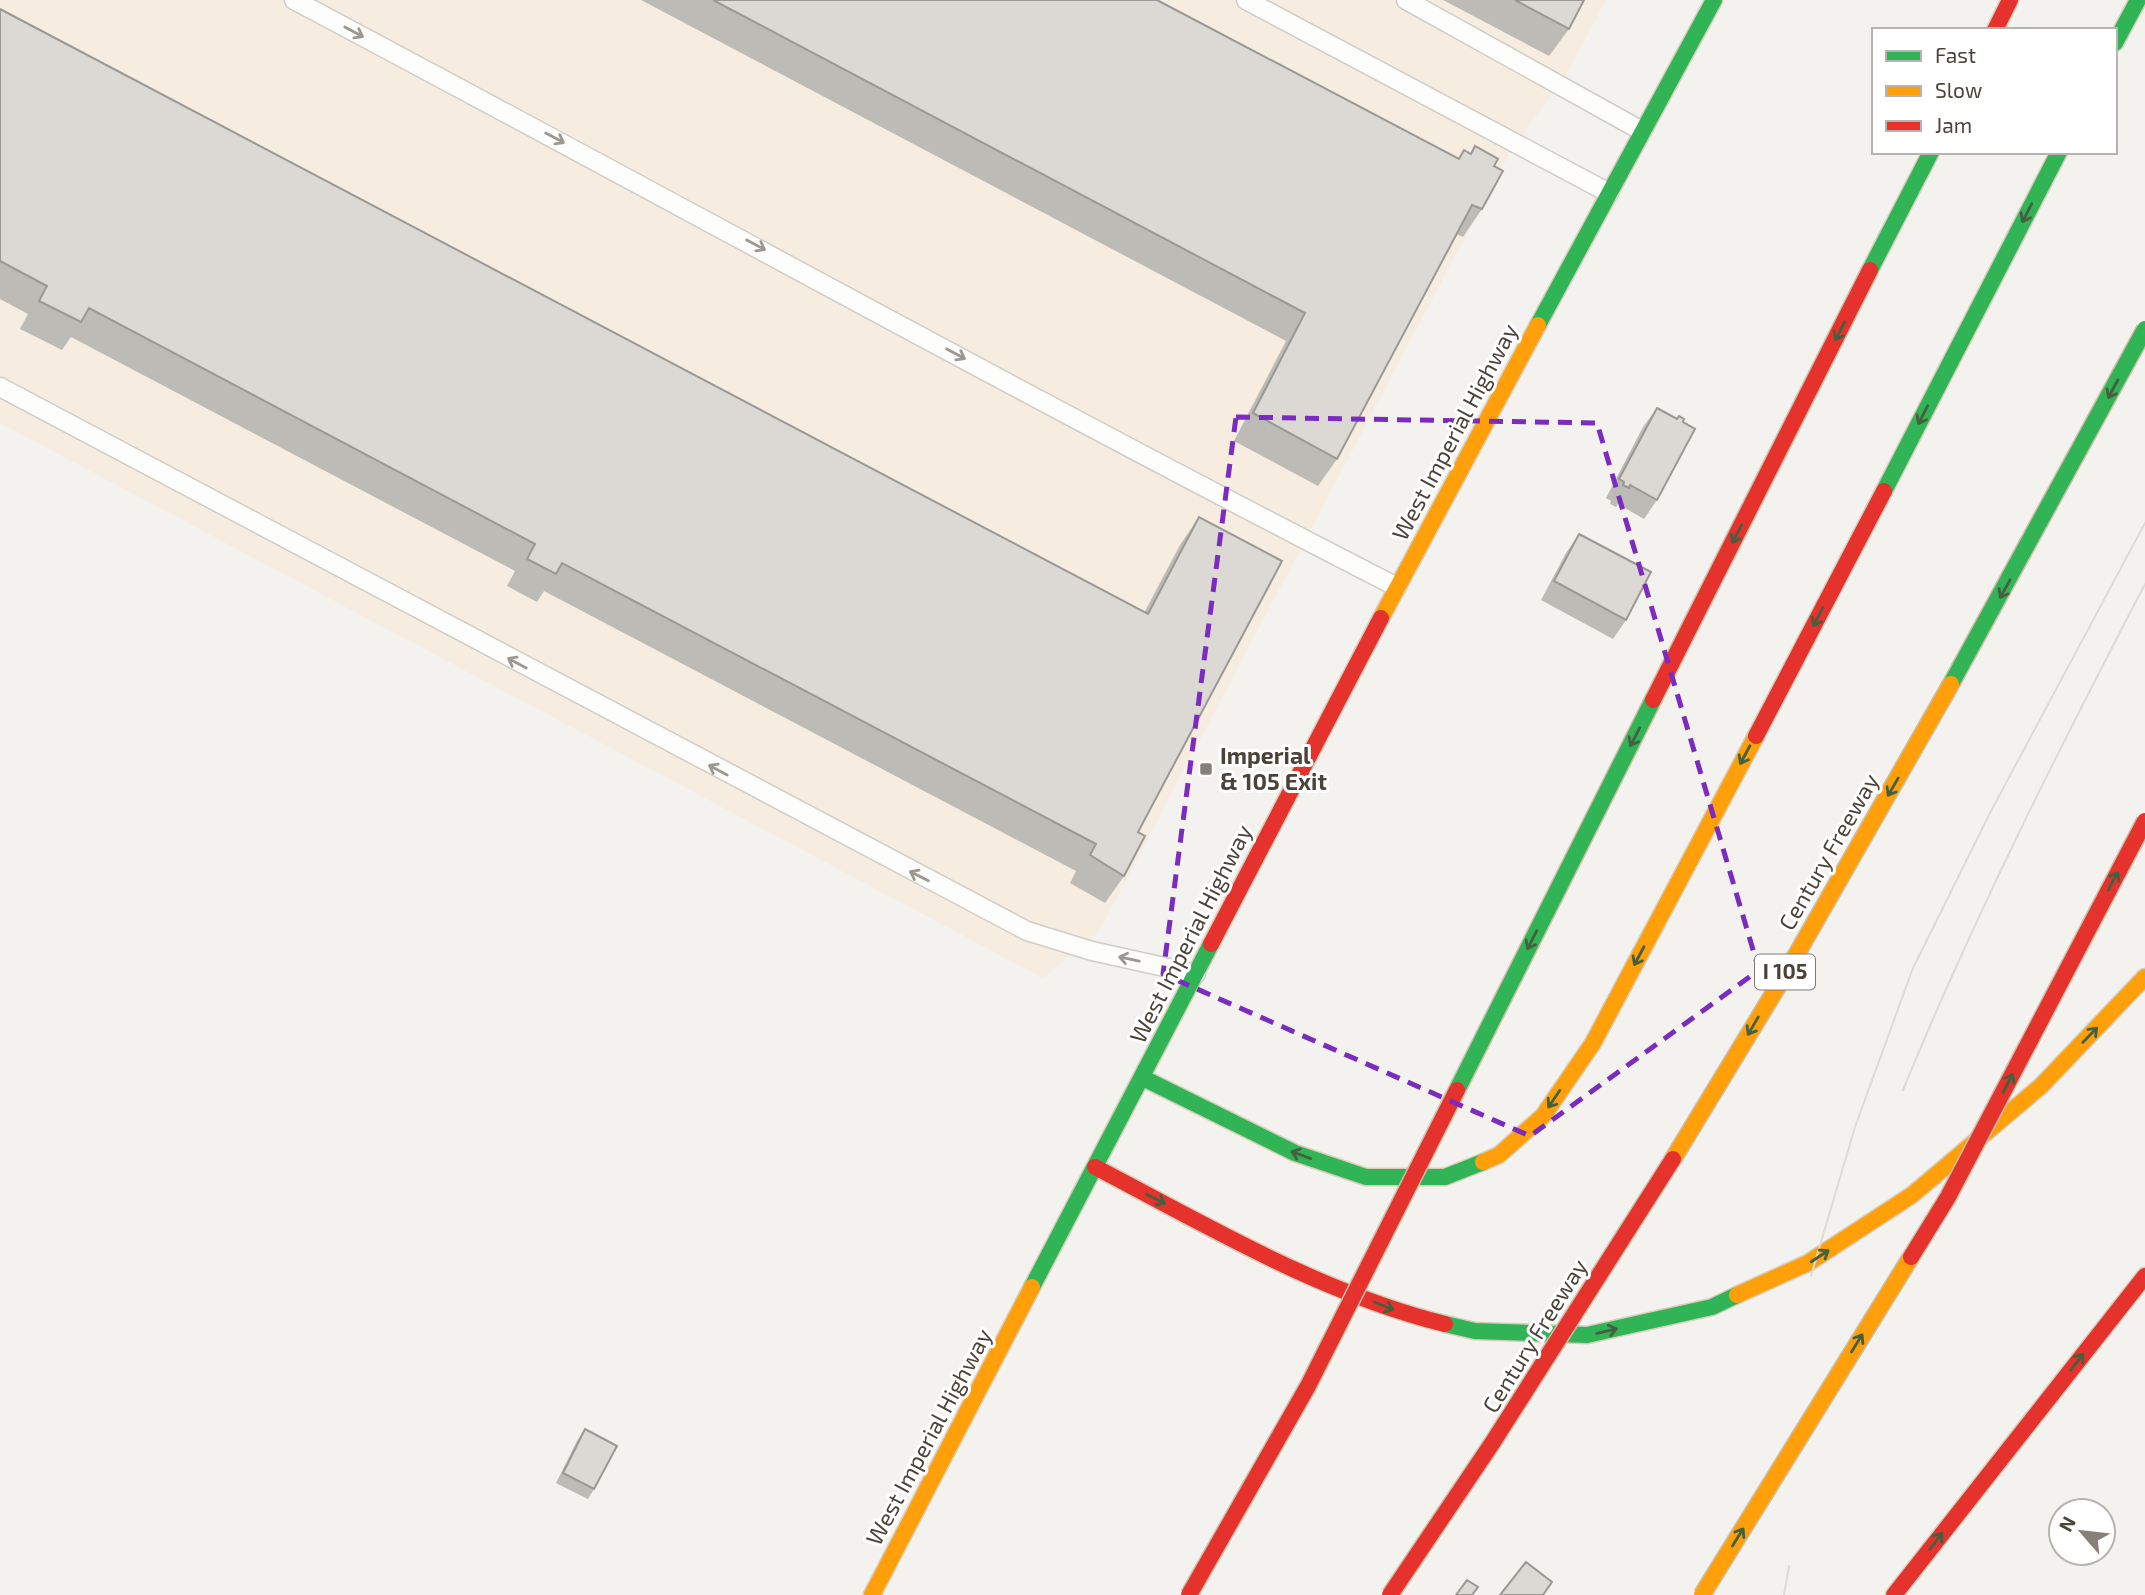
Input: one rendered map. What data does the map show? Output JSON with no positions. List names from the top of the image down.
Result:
{
  "streets": {
    "main road": ["West Imperial Highway", "Century Freeway", "I 105"]
  },
  "one_way": ["Century Freeway"],
  "places": {
    "transit": ["Imperial & 105 Exit"]
  },
  "legend": ["Fast", "Slow", "Jam"],
  "north": "top left"
}
